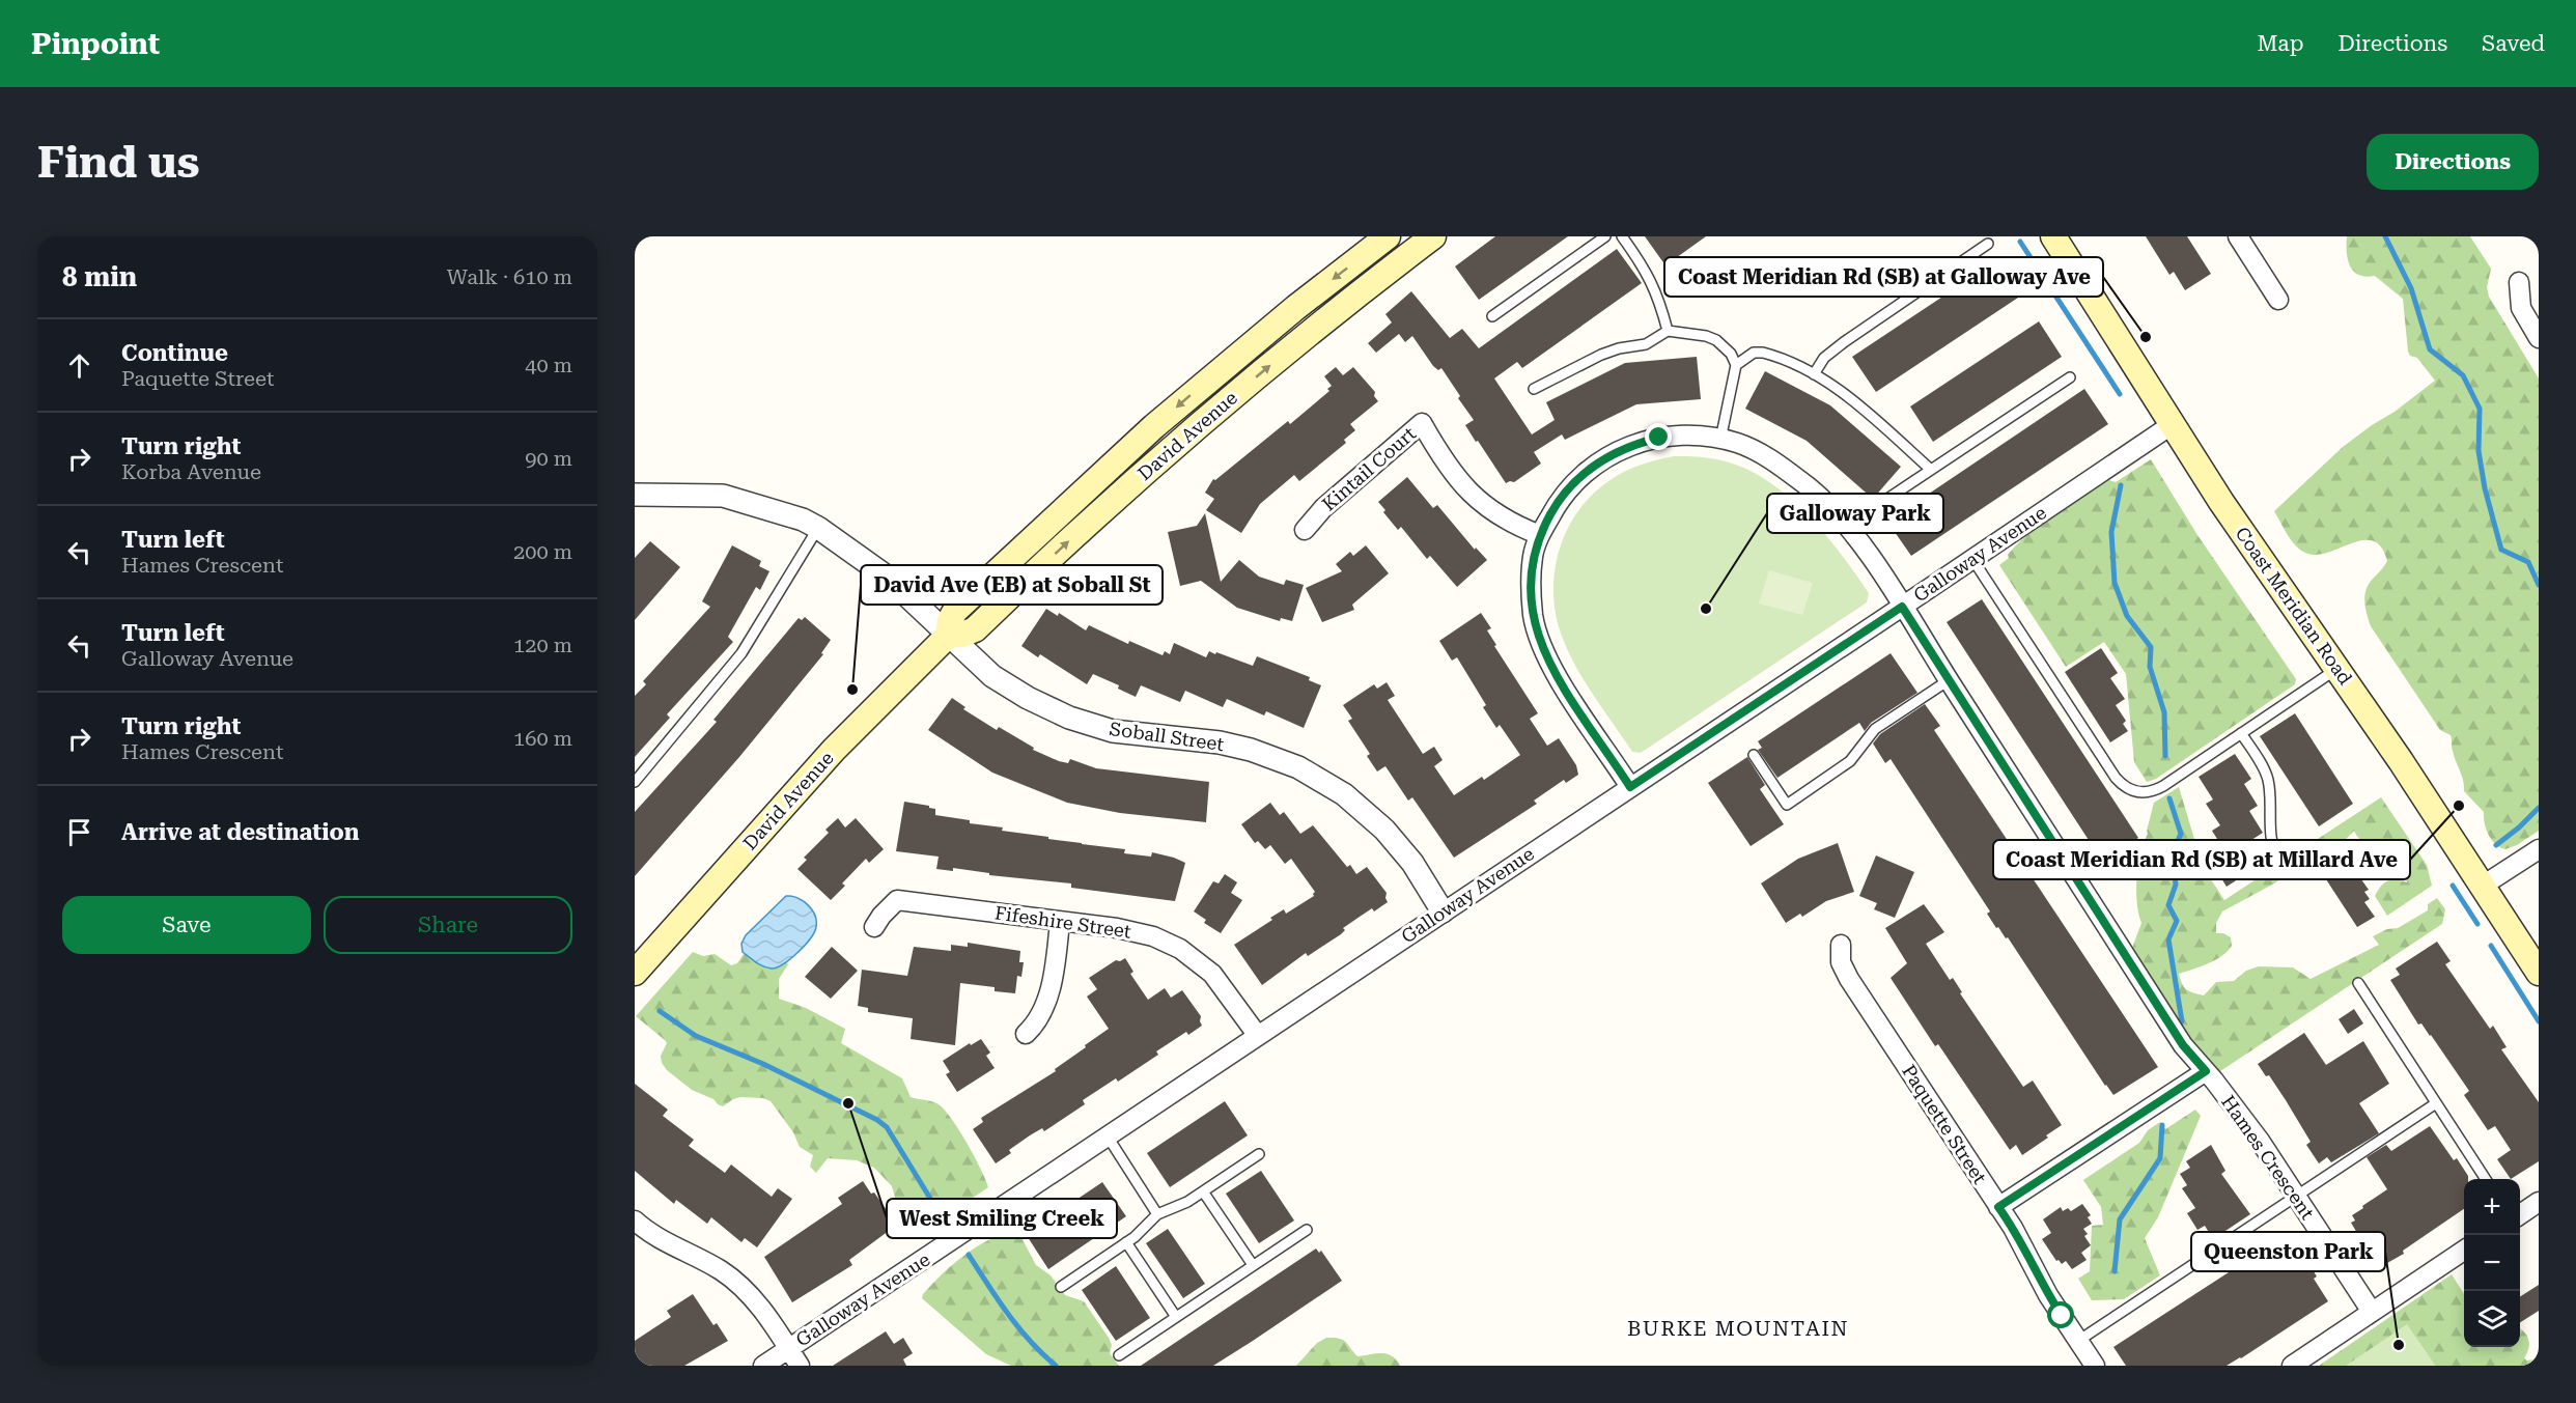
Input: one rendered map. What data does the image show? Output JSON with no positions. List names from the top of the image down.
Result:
{
  "streets": {
    "main road": ["David Avenue", "Coast Meridian Road"],
    "street": [
      "Kintail Court",
      "Galloway Avenue",
      "Soball Street",
      "Fifeshire Street",
      "Paquette Street",
      "Hames Crescent"
    ]
  },
  "crossings": [
    ["David Avenue", "Soball Street"],
    ["Kintail Court", "Hames Crescent"],
    ["Galloway Avenue", "Coast Meridian Road"],
    ["Galloway Avenue", "Soball Street"],
    ["Galloway Avenue", "Fifeshire Street"],
    ["Galloway Avenue", "Hames Crescent"]
  ],
  "districts": ["BURKE MOUNTAIN"],
  "places": [
    "Coast Meridian Rd (SB) at Galloway Ave",
    "Galloway Park",
    "David Ave (EB) at Soball St",
    "Coast Meridian Rd (SB) at Millard Ave",
    "West Smiling Creek",
    "Queenston Park"
  ],
  "page": {
    "header": "Pinpoint",
    "nav": ["Map", "Directions", "Saved"],
    "buttons": [
      "Directions",
      ["Save", "Share"]
    ],
    "title": "Find us",
    "heading": ["8 min", "Walk · 610 m"],
    "list": [
      ["Continue", "Paquette Street", "40 m"],
      ["Turn right", "Korba Avenue", "90 m"],
      ["Turn left", "Hames Crescent", "200 m"],
      ["Turn left", "Galloway Avenue", "120 m"],
      ["Turn right", "Hames Crescent", "160 m"],
      "Arrive at destination"
    ],
    "map_buttons": ["+", "−"]
  }
}
